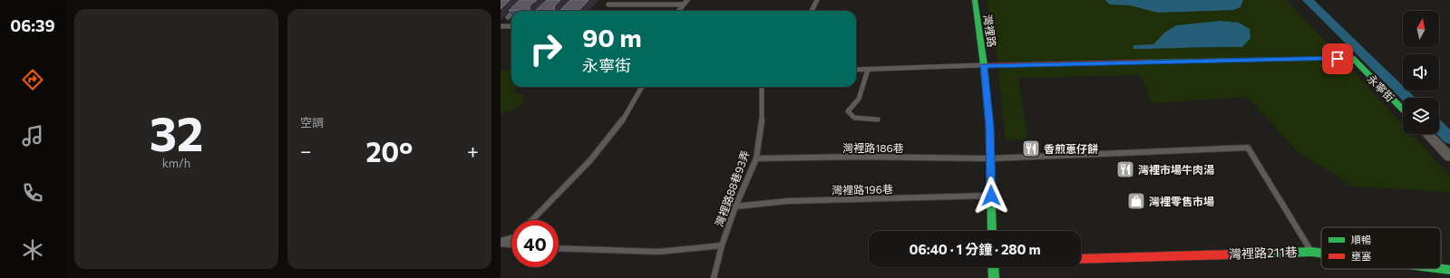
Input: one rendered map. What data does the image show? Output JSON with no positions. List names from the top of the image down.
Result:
{
  "streets": {
    "street": ["灣裡路", "永寧街", "灣裡路211巷"],
    "lane": ["灣裡路186巷", "灣裡路88巷93弄", "灣裡路196巷"]
  },
  "crossings": [
    ["灣裡路", "永寧街"],
    ["灣裡路", "灣裡路186巷"],
    ["灣裡路", "灣裡路196巷"],
    ["灣裡路186巷", "灣裡路88巷93弄"],
    ["灣裡路186巷", "灣裡路211巷"],
    ["灣裡路88巷93弄", "灣裡路196巷"]
  ],
  "places": {
    "restaurant": ["香煎蔥仔餅", "灣裡市場牛肉湯"],
    "shop": ["灣裡零售市場"]
  },
  "legend": ["順暢", "壅塞"],
  "north": "top",
  "page": {
    "tabs": "06:39",
    "tile": [
      ["32", "km/h"],
      "空調"
    ],
    "turn": ["90 m", "永寧街"],
    "heat": ["−", "20°", "+"],
    "limit": "40",
    "trip": "06:40 · 1 分鐘 · 280 m"
  }
}
